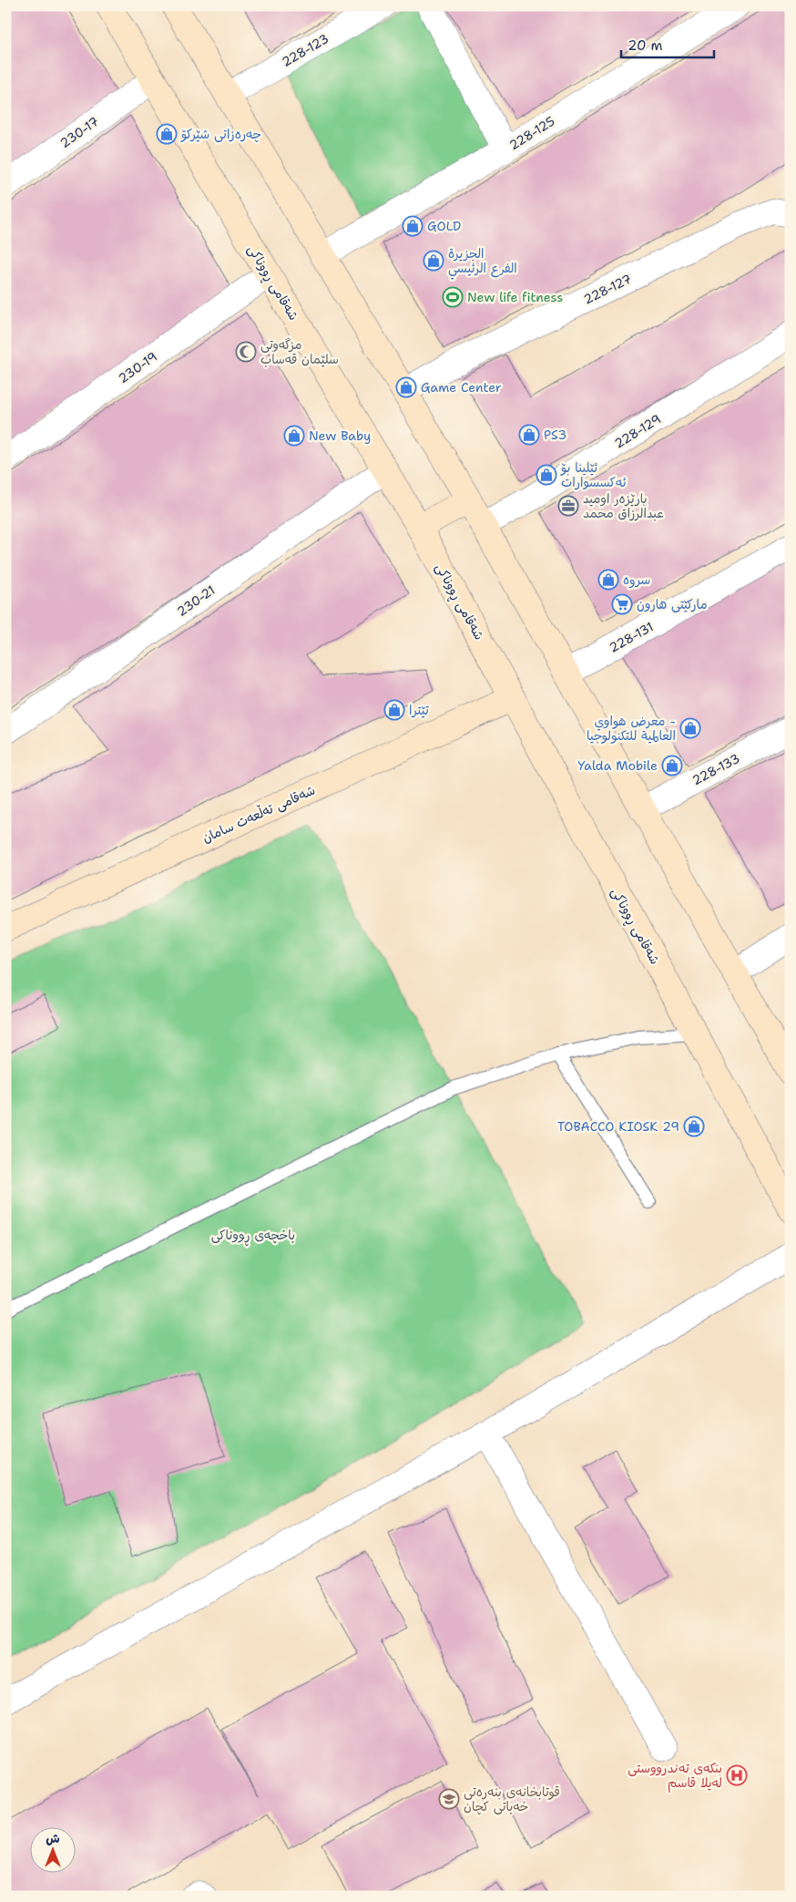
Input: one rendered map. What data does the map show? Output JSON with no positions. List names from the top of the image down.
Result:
{
  "streets": {
    "main road": ["شەقامی ڕووناکی", "شەقامی تەڵعەت سامان"],
    "street": [
      "228-123",
      "230-17",
      "228-125",
      "228-127",
      "230-19",
      "228-129",
      "230-21",
      "228-131",
      "228-133"
    ]
  },
  "crossings": [
    ["230-17", "شەقامی ڕووناکی"],
    ["شەقامی ڕووناکی", "230-19"],
    ["شەقامی ڕووناکی", "230-21"],
    ["شەقامی ڕووناکی", "شەقامی تەڵعەت سامان"]
  ],
  "parks": ["باخچەی ڕووناکی"],
  "places": {
    "shop": [
      "چەرەزاتی شێرکۆ",
      "GOLD",
      "الجزيرة الفرع الرئيسي",
      "Game Center",
      "PS3",
      "New Baby",
      "ئێلینا بۆ ئەکسسوارات",
      "سروە",
      "تێترا",
      "معرض هواوي - العالمية للتكنولوجيا",
      "Yalda Mobile",
      "TOBACCO KIOSK 29"
    ],
    "sports": ["New life fitness"],
    "mosque": ["مزگەوتی سلێمان قەساب"],
    "office": ["پارێزەر اومید عبدالرزاق محمد"],
    "supermarket": ["مارکێتی هارون"],
    "hospital": ["بنکەی تەندرووستی لەیلا قاسم"],
    "school or university": ["قوتابخانەی بنەڕەتی خەباتی کچان"]
  },
  "scale_bar": "20 m",
  "north": "top"
}
